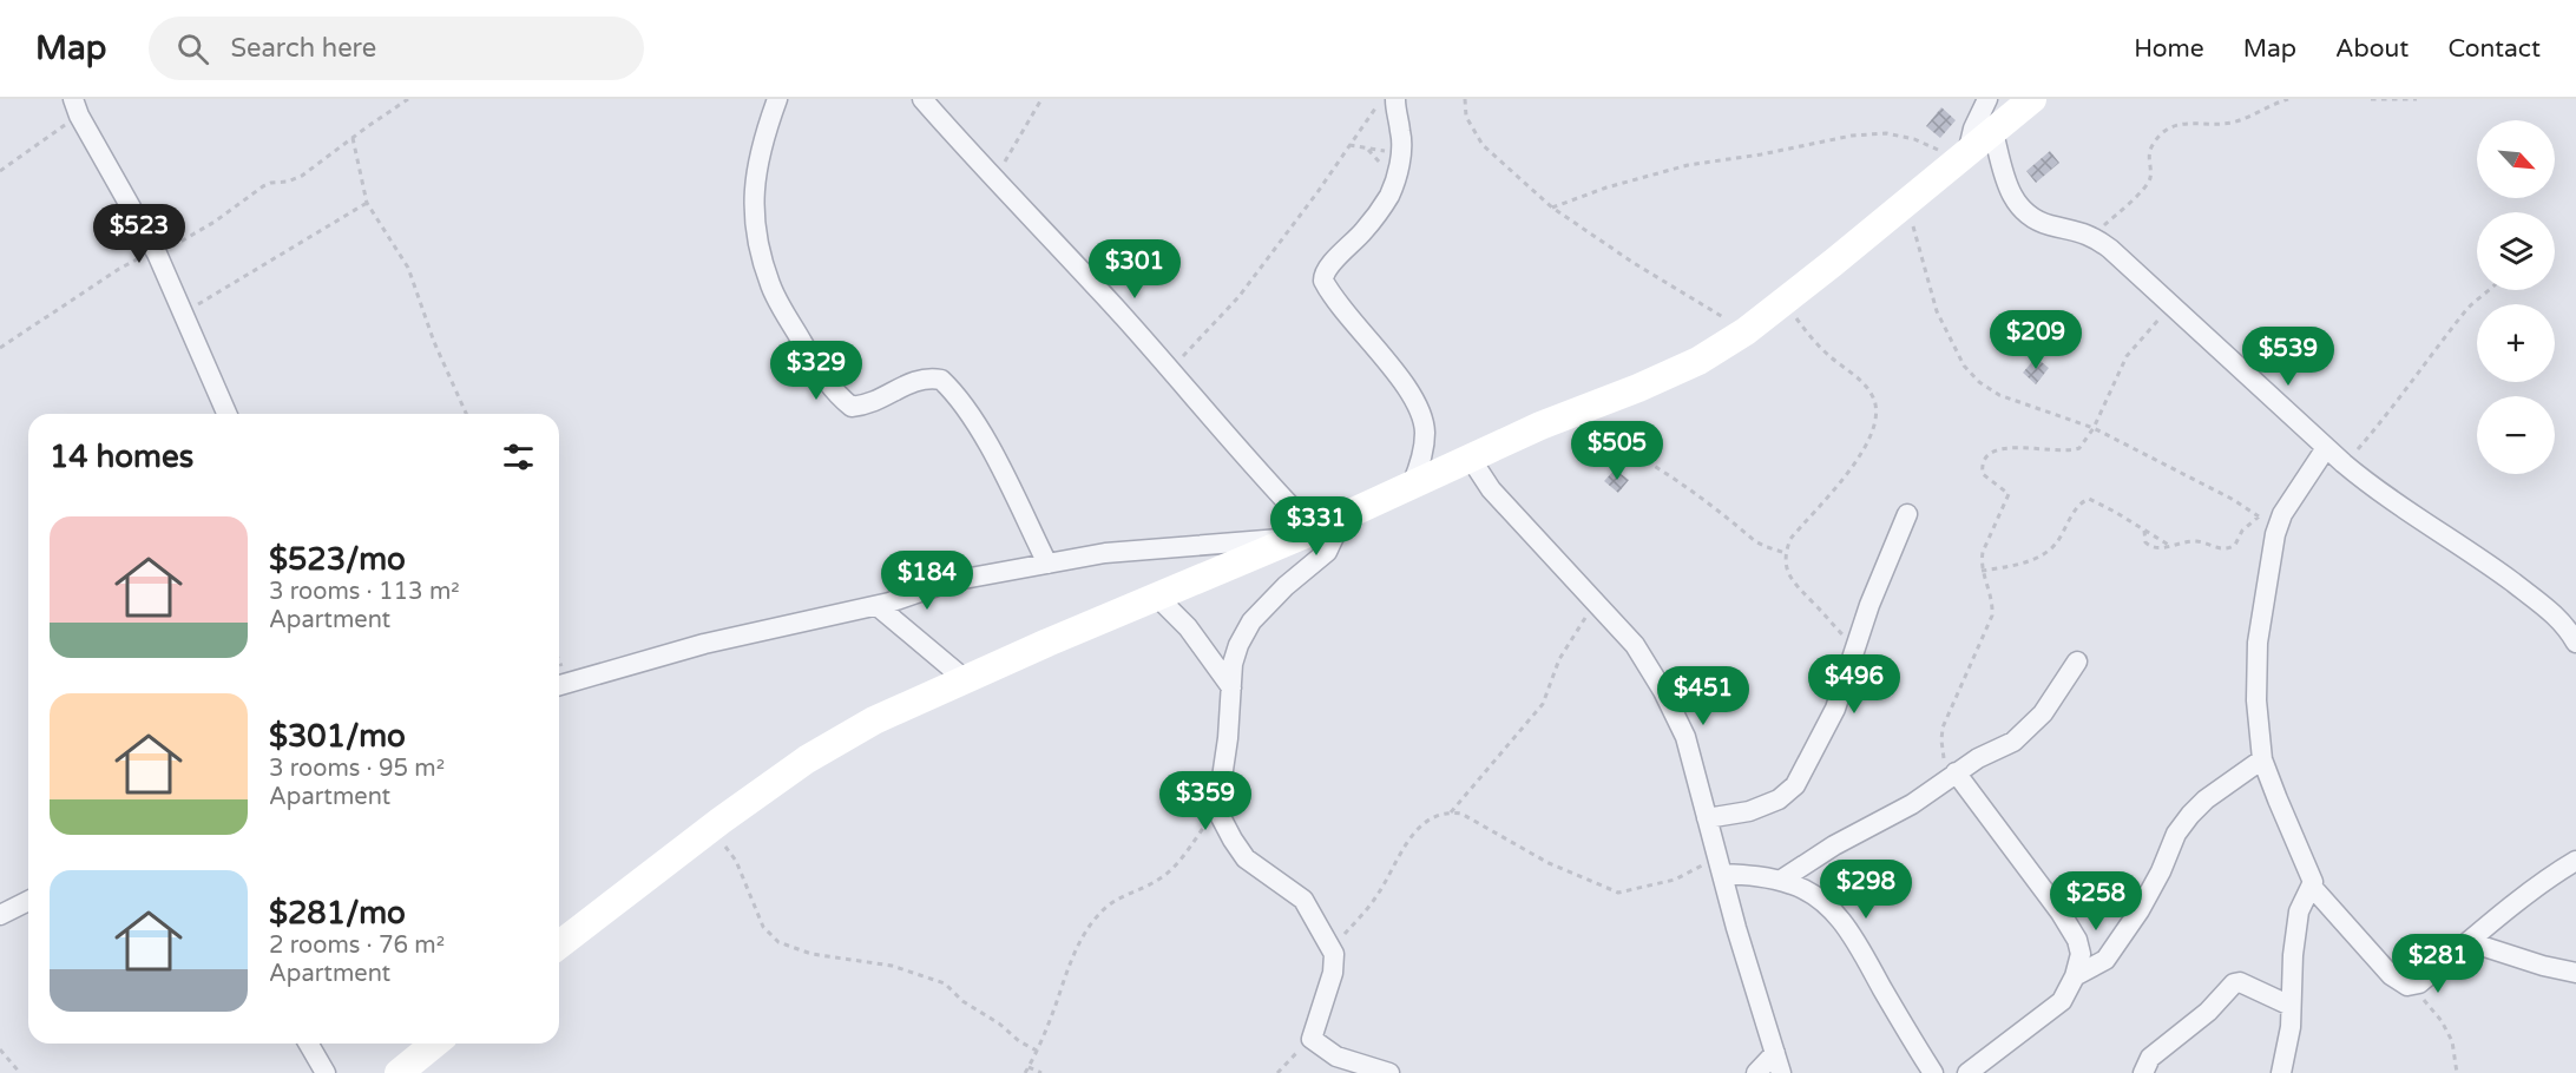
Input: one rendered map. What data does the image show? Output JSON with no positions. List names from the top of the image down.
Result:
{
  "north": "bottom right",
  "page": {
    "header": "Map",
    "search": "Search here",
    "nav": [
      "Home",
      "Map",
      "About",
      "Contact"
    ],
    "map_buttons": ["+", "−"],
    "price": [
      "$523",
      "$301",
      "$209",
      "$539",
      "$329",
      "$505",
      "$331",
      "$184",
      "$496",
      "$451",
      "$359",
      "$298",
      "$258",
      "$281"
    ],
    "heading": "14 homes",
    "list": [
      {
        "name": "$523/mo",
        "note": "3 rooms · 113 m² · Apartment"
      },
      {
        "name": "$301/mo",
        "note": "3 rooms · 95 m² · Apartment"
      },
      {
        "name": "$281/mo",
        "note": "2 rooms · 76 m² · Apartment"
      }
    ]
  }
}
